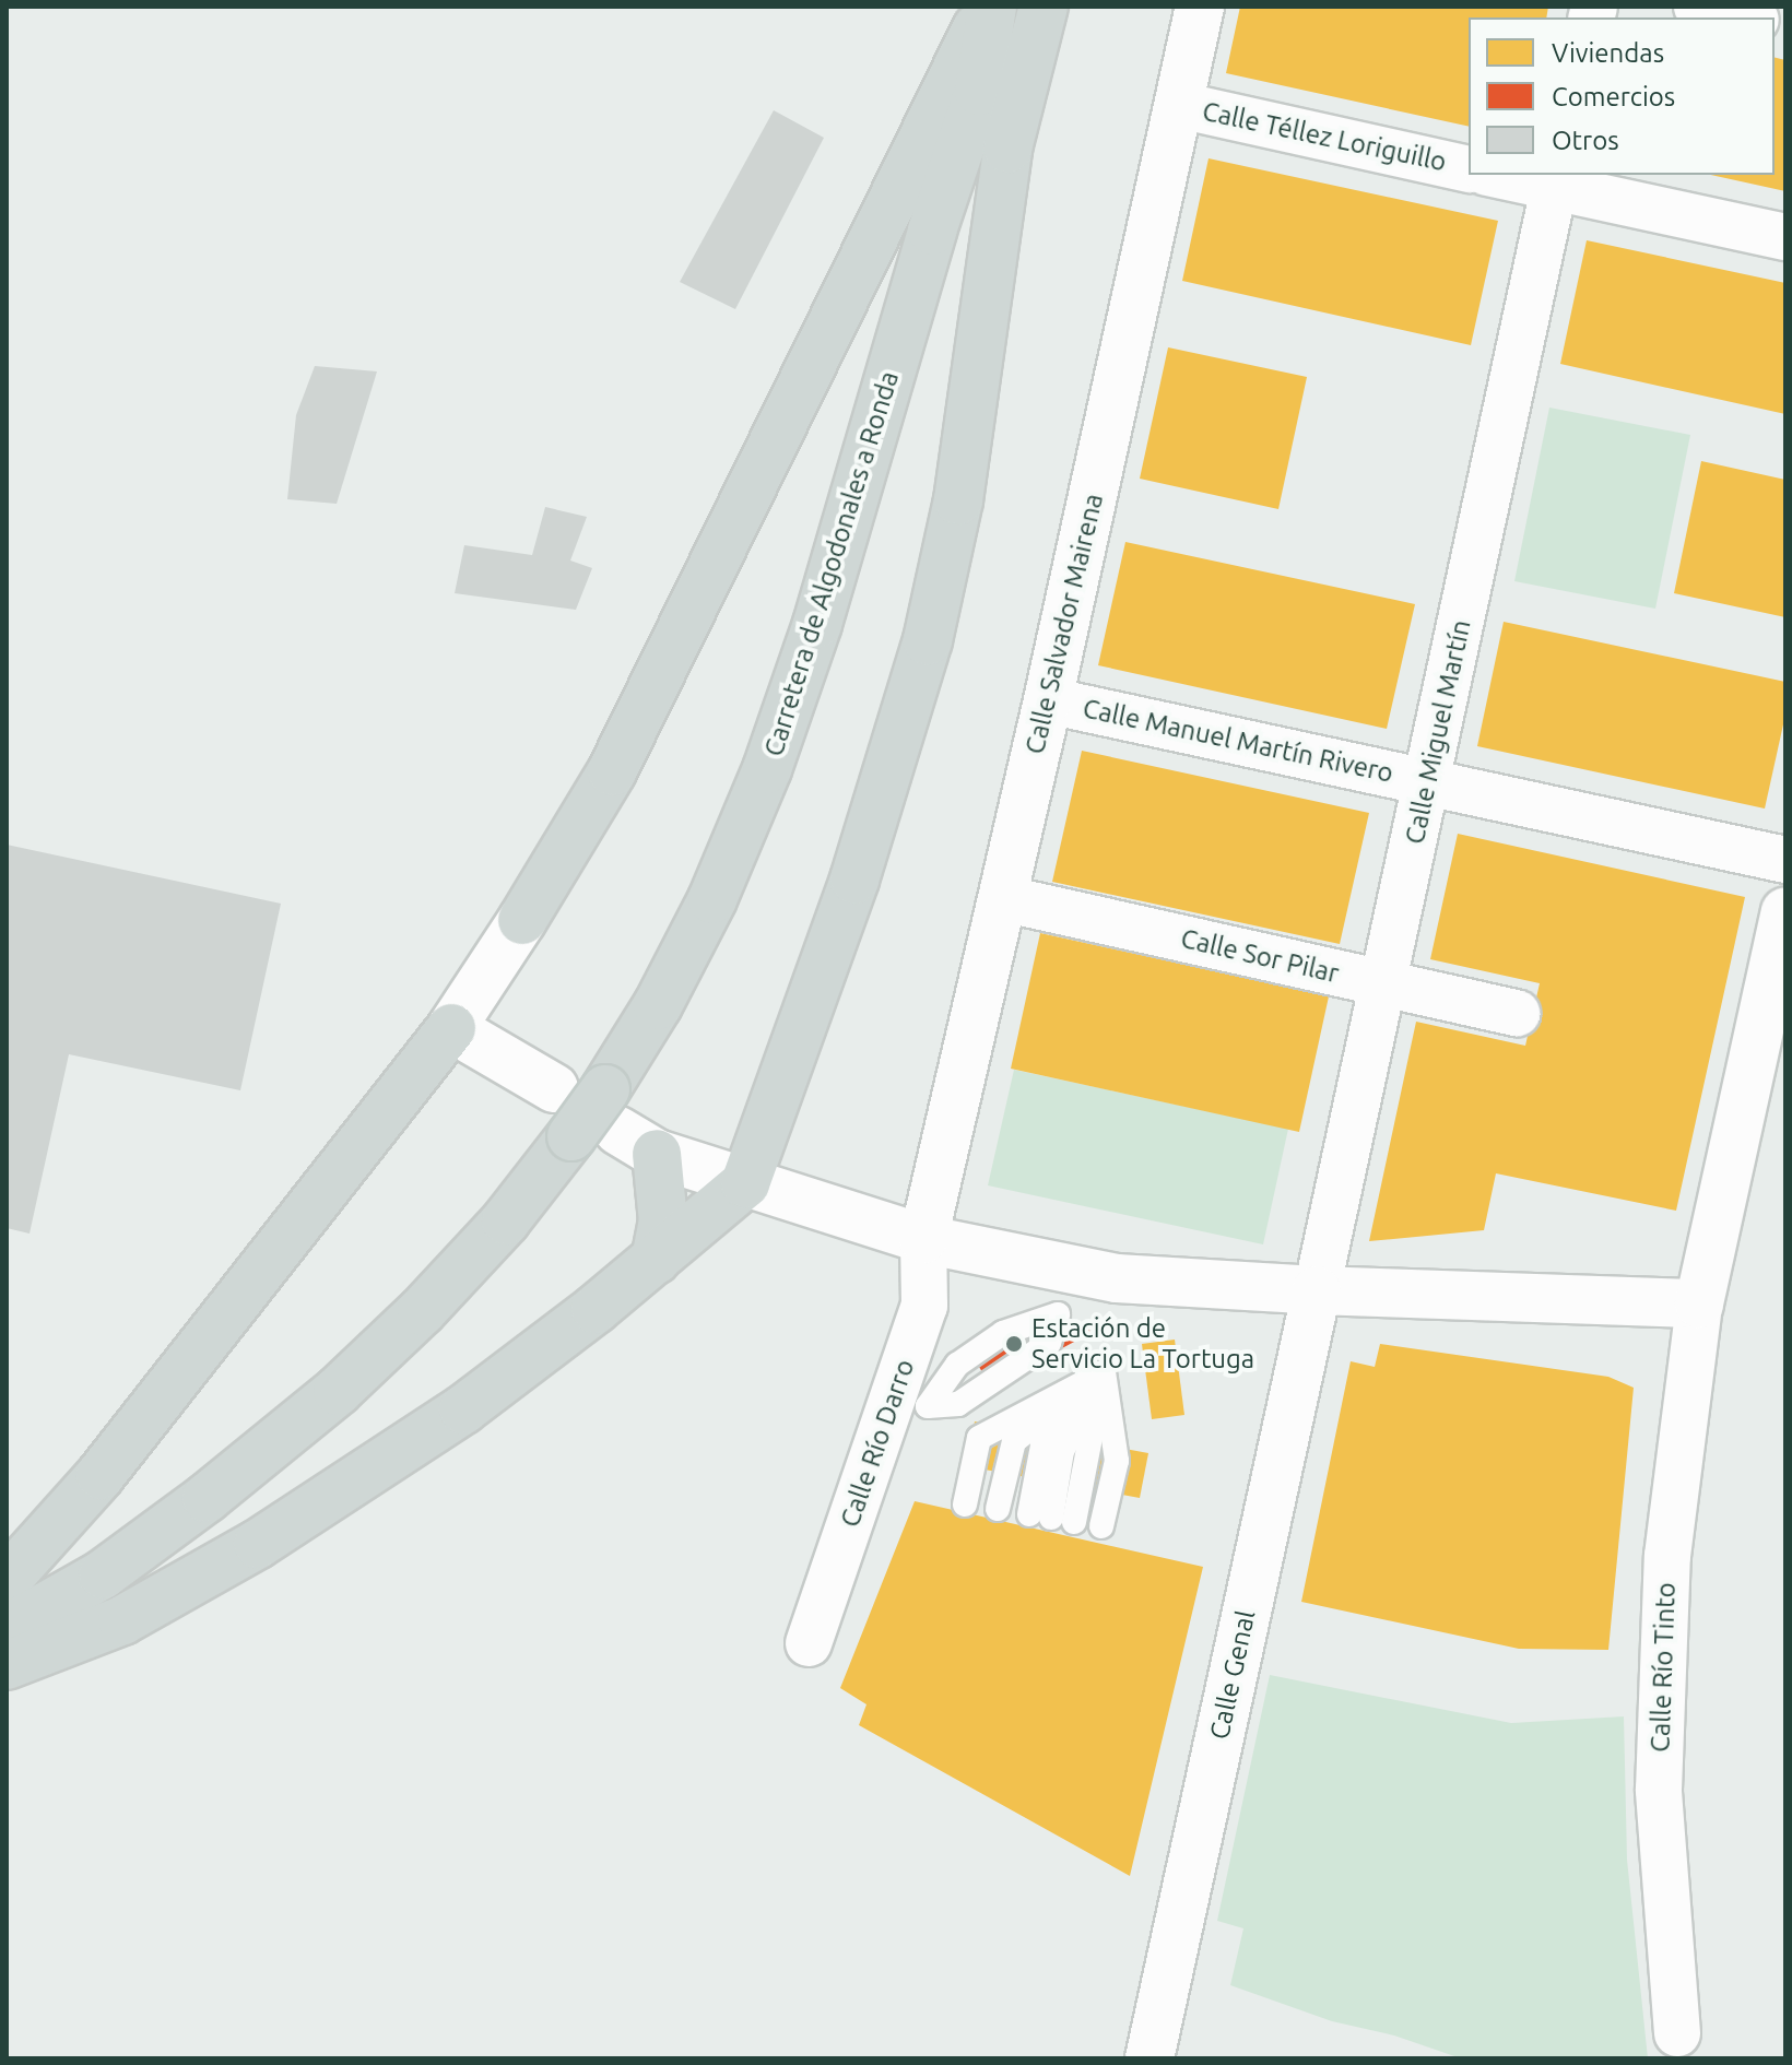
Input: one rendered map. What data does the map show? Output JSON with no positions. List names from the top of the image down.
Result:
{
  "streets": {
    "main road": ["Carretera de Algodonales a Ronda"],
    "street": [
      "Calle Téllez Loriguillo",
      "Calle Salvador Mairena",
      "Calle Miguel Martín",
      "Calle Manuel Martín Rivero",
      "Calle Sor Pilar",
      "Calle Río Darro",
      "Calle Río Tinto",
      "Calle Genal"
    ]
  },
  "crossings": [
    ["Calle Téllez Loriguillo", "Calle Salvador Mairena"],
    ["Calle Salvador Mairena", "Calle Manuel Martín Rivero"],
    ["Calle Salvador Mairena", "Calle Sor Pilar"],
    ["Calle Salvador Mairena", "Calle Río Darro"],
    ["Calle Miguel Martín", "Calle Manuel Martín Rivero"],
    ["Calle Miguel Martín", "Calle Sor Pilar"],
    ["Calle Miguel Martín", "Calle Genal"]
  ],
  "places": ["Estación de Servicio La Tortuga"],
  "legend": ["Viviendas", "Comercios", "Otros"]
}
